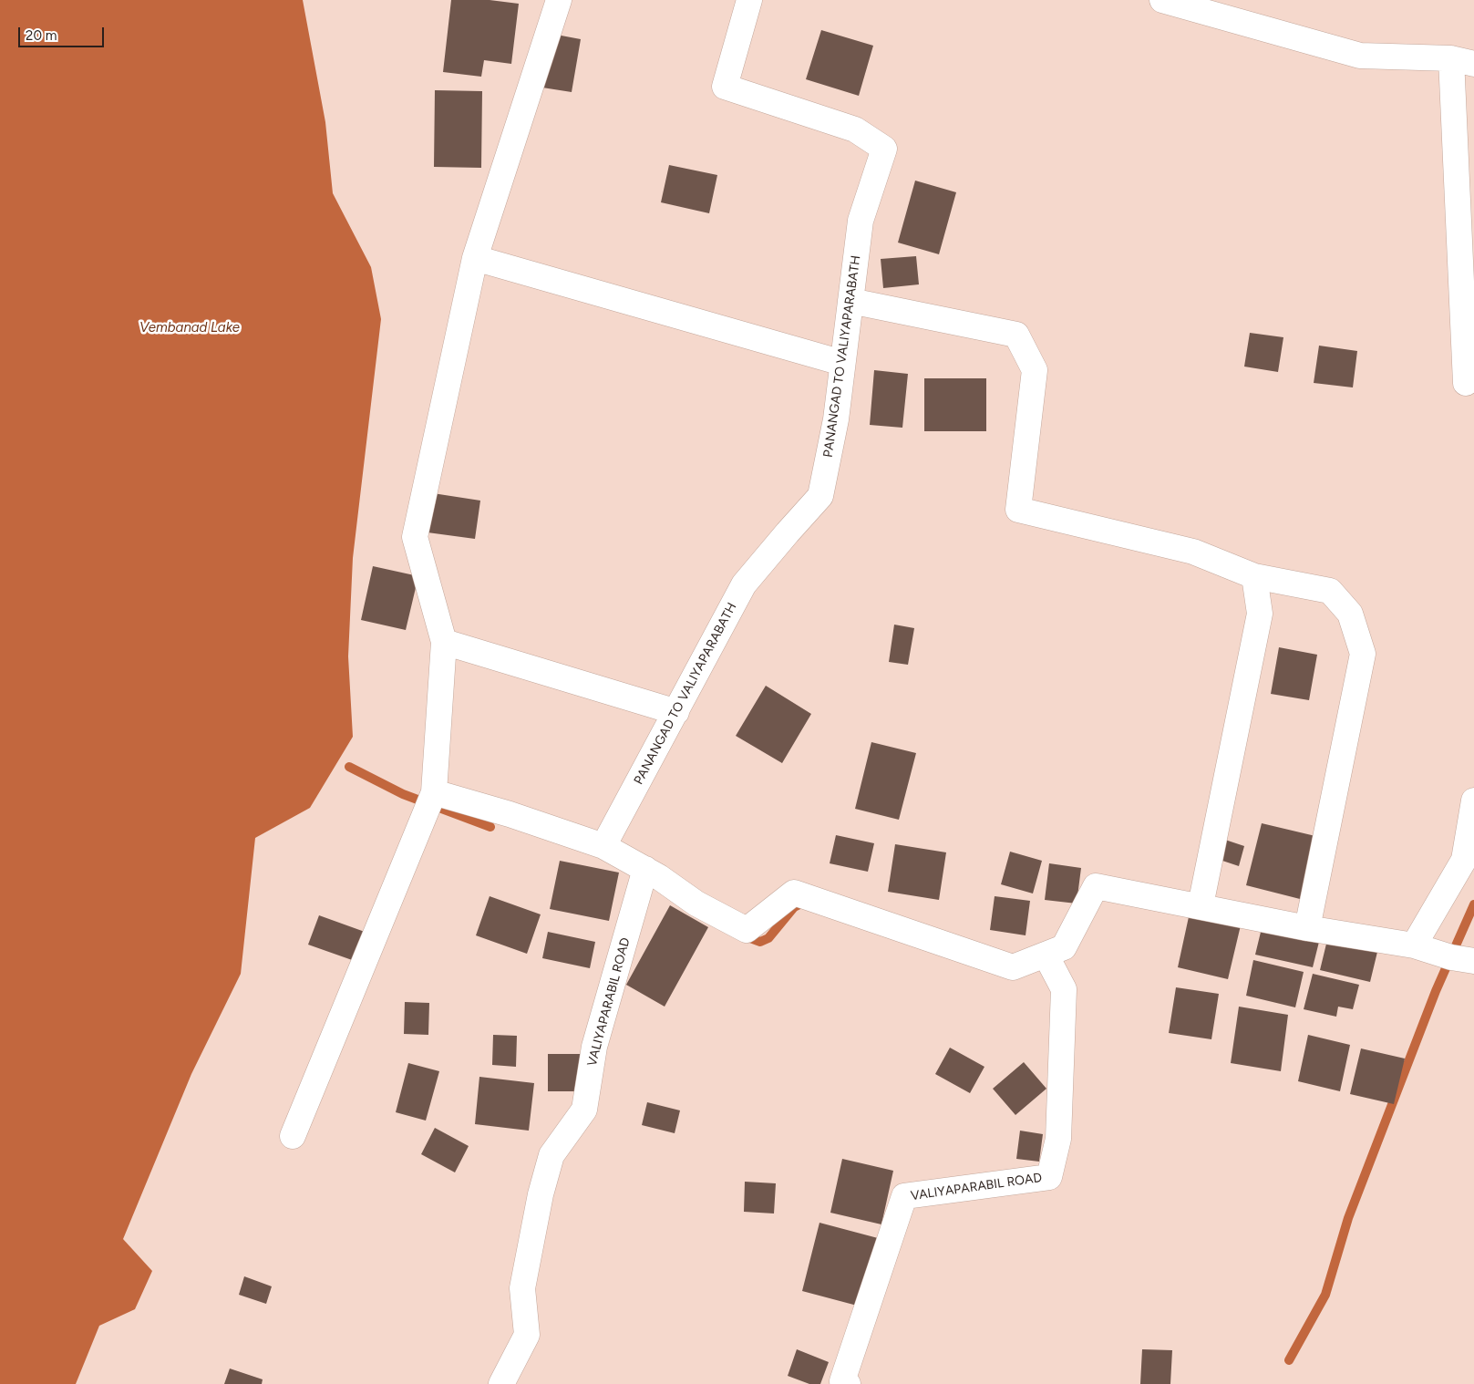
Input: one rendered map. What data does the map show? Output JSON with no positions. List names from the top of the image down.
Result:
{
  "streets": {
    "street": ["PANANGAD TO VALIYAPARABATH", "VALIYAPARABIL ROAD"]
  },
  "water": ["Vembanad Lake"],
  "scale_bar": "20 m"
}
